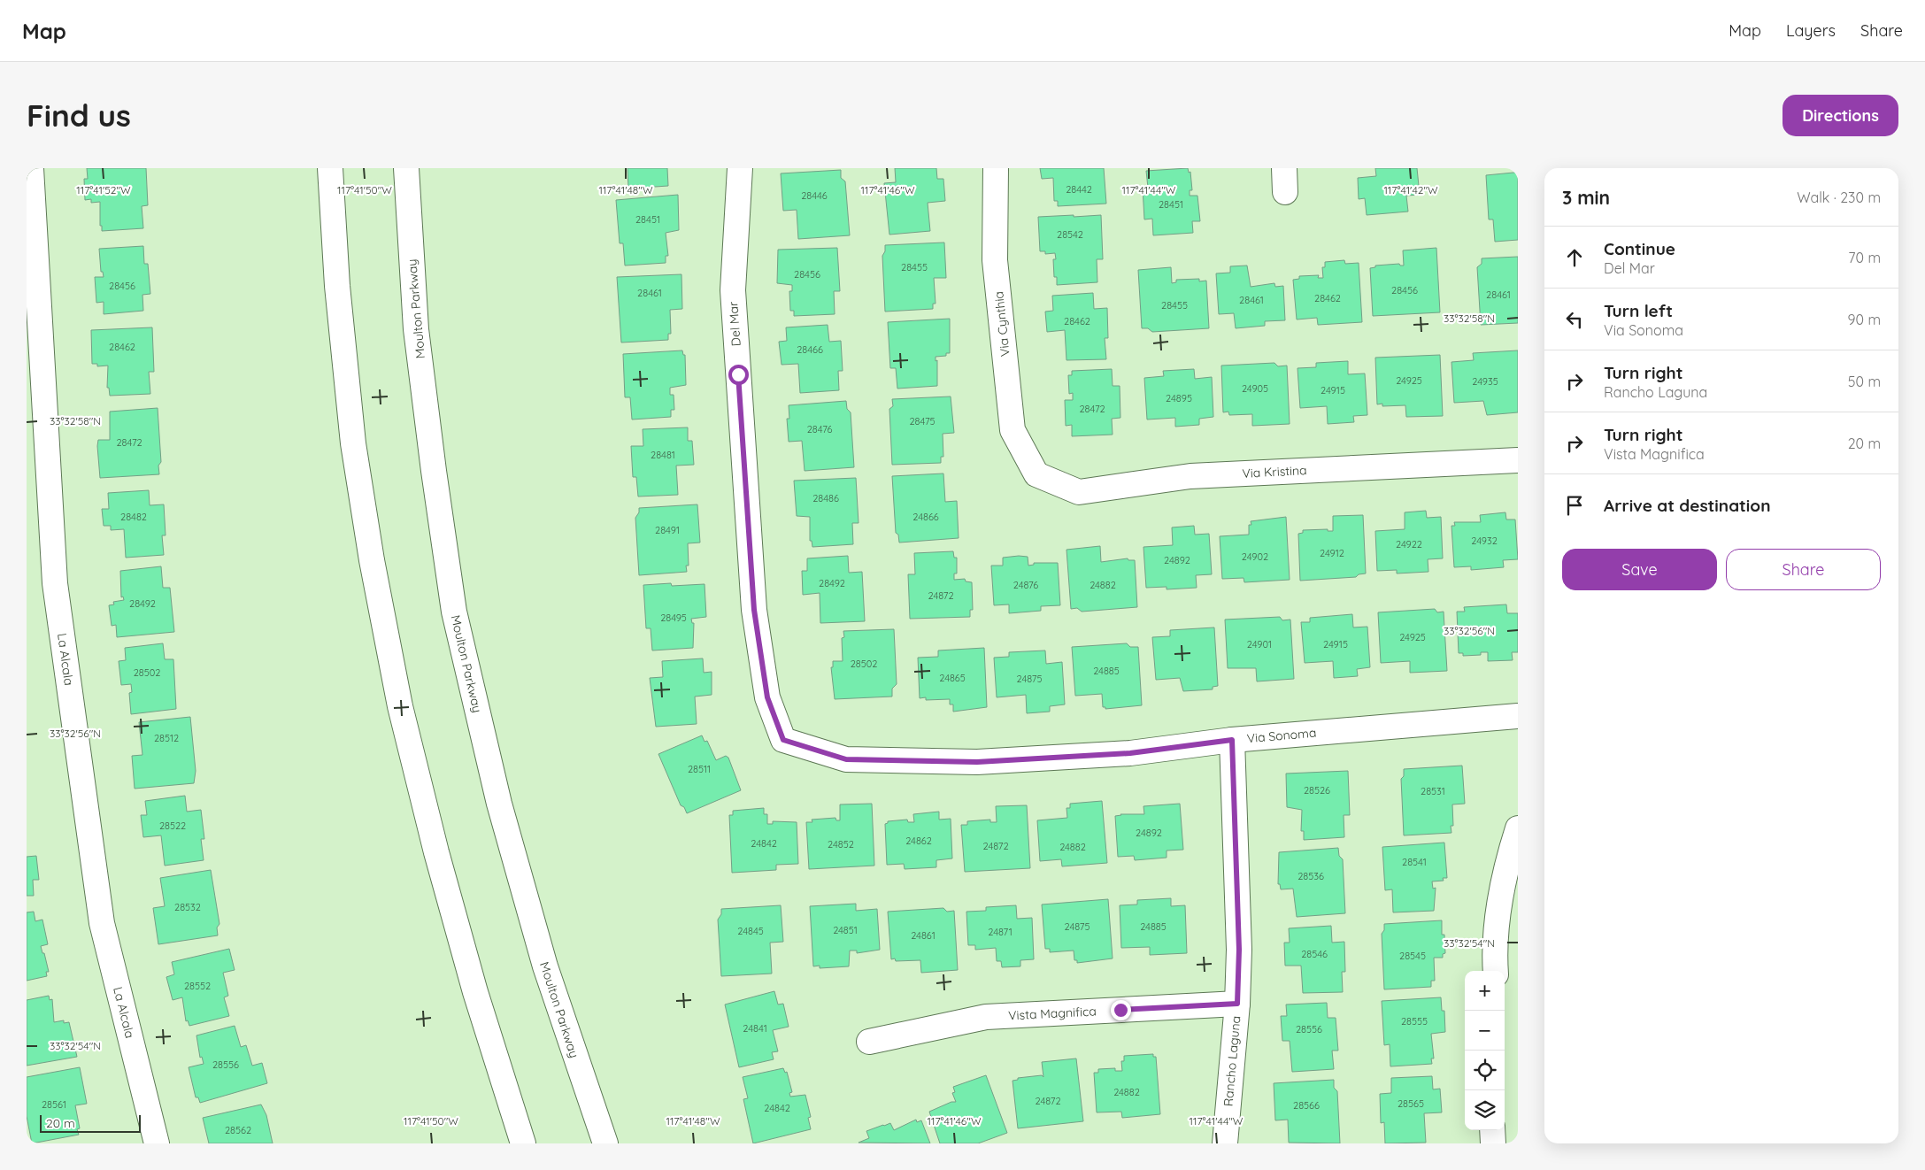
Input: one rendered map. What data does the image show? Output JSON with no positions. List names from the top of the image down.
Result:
{
  "streets": {
    "street": [
      "Moulton Parkway",
      "Del Mar",
      "Via Cynthia",
      "Via Kristina",
      "La Alcala",
      "Via Sonoma",
      "Vista Magnifica",
      "Rancho Laguna"
    ]
  },
  "crossings": [
    ["Del Mar", "Via Sonoma"],
    ["Via Cynthia", "Via Kristina"],
    ["Via Sonoma", "Rancho Laguna"],
    ["Vista Magnifica", "Rancho Laguna"]
  ],
  "house_numbers": [
    "28442",
    "28446",
    "28451",
    "28451",
    "28542",
    "28455",
    "28456",
    "28456",
    "28456",
    "28461",
    "28461",
    "28462",
    "28461",
    "28455",
    "28462",
    "28462",
    "28466",
    "24925",
    "24935",
    "24905",
    "24915",
    "24895",
    "28472",
    "28475",
    "28476",
    "28472",
    "28481",
    "28486",
    "28482",
    "24866",
    "28491",
    "24932",
    "24922",
    "24912",
    "24902",
    "24892",
    "28492",
    "24876",
    "24882",
    "24872",
    "28492",
    "28495",
    "24925",
    "24901",
    "24915",
    "28502",
    "24885",
    "28502",
    "24865",
    "24875",
    "28512",
    "28511",
    "28526",
    "28531",
    "28522",
    "24892",
    "24862",
    "24842",
    "24852",
    "24872",
    "24882",
    "28541",
    "28536",
    "28532",
    "24875",
    "24885",
    "24851",
    "24845",
    "24871",
    "24861",
    "28546",
    "28545",
    "28552",
    "28555",
    "24841",
    "28556",
    "28556",
    "24882",
    "24872",
    "28565",
    "28561",
    "28566",
    "24842",
    "28562"
  ],
  "scale_bar": "20 m",
  "page": {
    "header": "Map",
    "nav": ["Map", "Layers", "Share"],
    "buttons": [
      "Directions",
      ["Save", "Share"]
    ],
    "title": "Find us",
    "heading": ["3 min", "Walk · 230 m"],
    "list": [
      ["Continue", "Del Mar", "70 m"],
      ["Turn left", "Via Sonoma", "90 m"],
      ["Turn right", "Rancho Laguna", "50 m"],
      ["Turn right", "Vista Magnifica", "20 m"],
      "Arrive at destination"
    ],
    "map_buttons": ["+", "−"],
    "scale": "20 m"
  },
  "coordinates": [
    "117°41'52\"W",
    "117°41'50\"W",
    "117°41'48\"W",
    "117°41'46\"W",
    "117°41'44\"W",
    "117°41'42\"W",
    "33°32'58\"N",
    "33°32'56\"N",
    "33°32'54\"N"
  ]
}
